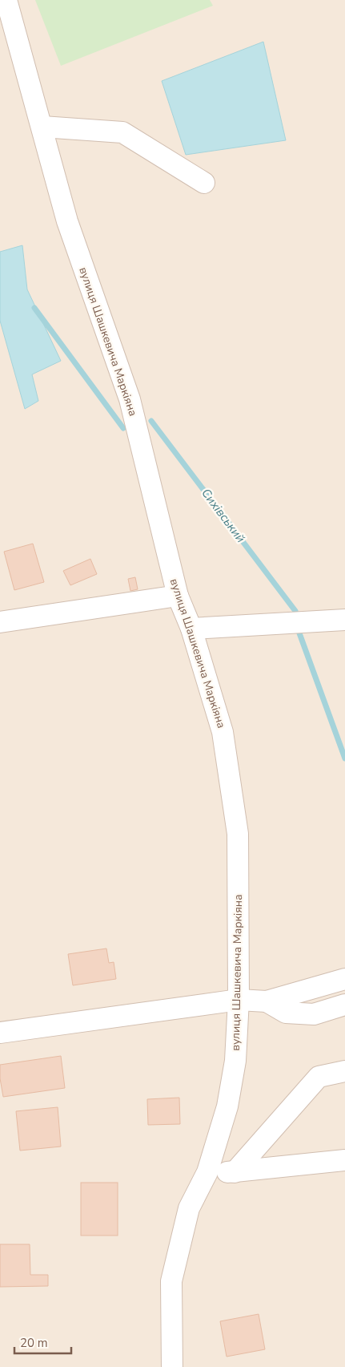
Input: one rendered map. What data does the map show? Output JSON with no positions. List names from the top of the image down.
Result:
{
  "streets": {
    "street": ["вулиця Шашкевича Маркіяна"]
  },
  "water": ["Сихівський"],
  "scale_bar": "20 m"
}
